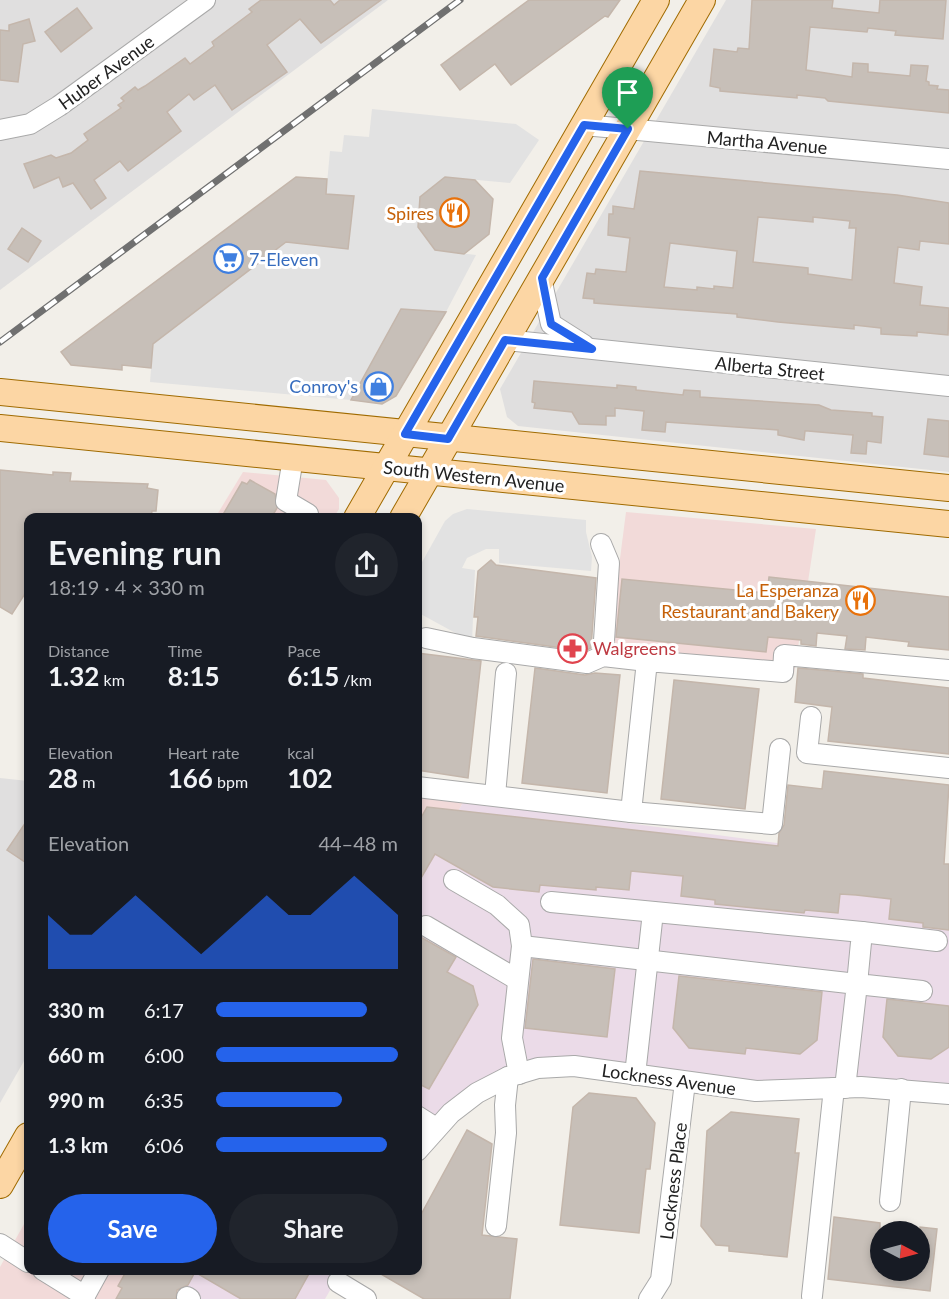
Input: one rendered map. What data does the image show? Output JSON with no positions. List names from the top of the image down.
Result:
{
  "streets": {
    "main road": ["South Western Avenue"],
    "street": [
      "Huber Avenue",
      "Martha Avenue",
      "Alberta Street",
      "Lockness Avenue",
      "Lockness Place"
    ]
  },
  "crossings": [
    ["Lockness Avenue", "Lockness Place"]
  ],
  "places": {
    "restaurant": ["Spires", "La Esperanza Restaurant and Bakery"],
    "supermarket": ["7-Eleven"],
    "shop": ["Conroy's"],
    "pharmacy": ["Walgreens"]
  },
  "north": "right",
  "page": {
    "heading": ["Evening run", "18:19 · 4 × 330 m"],
    "stats": [
      ["Distance", "1.32 km"],
      ["Time", "8:15"],
      ["Pace", "6:15 /km"],
      ["Elevation", "28 m"],
      ["Heart rate", "166 bpm"],
      ["kcal", "102"]
    ],
    "chart": ["Elevation", "44–48 m"],
    "list": [
      {
        "name": "330 m",
        "note": "6:17"
      },
      {
        "name": "660 m",
        "note": "6:00"
      },
      {
        "name": "990 m",
        "note": "6:35"
      },
      {
        "name": "1.3 km",
        "note": "6:06"
      }
    ],
    "buttons": ["Save", "Share"]
  }
}
